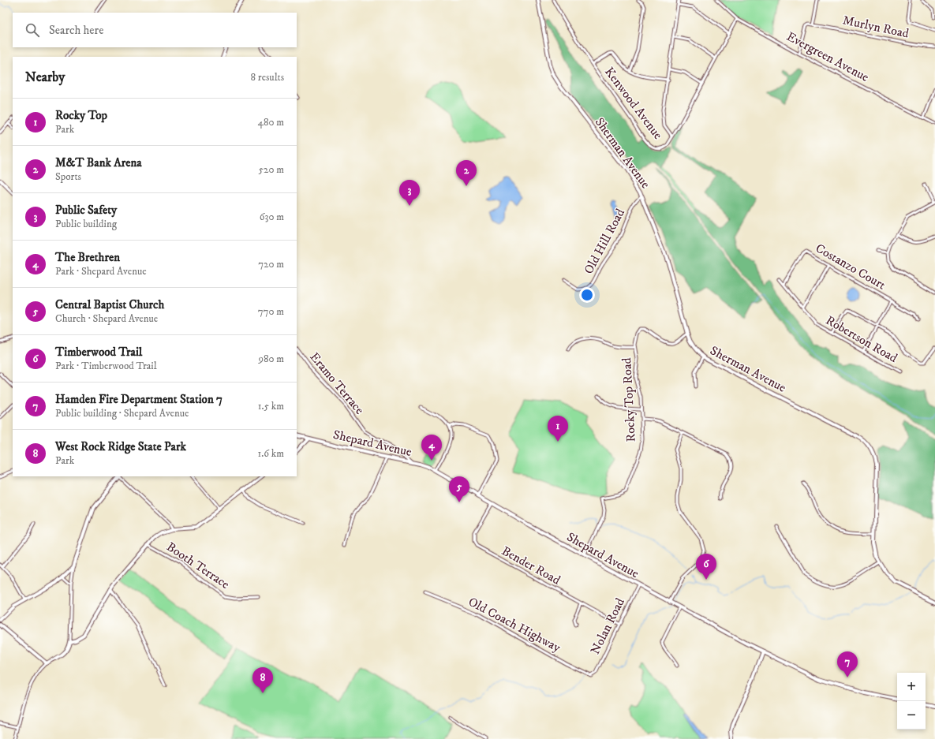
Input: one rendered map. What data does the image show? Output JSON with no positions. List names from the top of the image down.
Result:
{
  "streets": {
    "main road": ["Sherman Avenue", "Shepard Avenue"],
    "street": [
      "Murlyn Road",
      "Evergreen Avenue",
      "Kenwood Avenue",
      "Old Hill Road",
      "Costanzo Court",
      "Robertson Road",
      "Eramo Terrace",
      "Rocky Top Road",
      "Booth Terrace",
      "Bender Road",
      "Old Coach Highway",
      "Nolan Road"
    ]
  },
  "crossings": [
    ["Evergreen Avenue", "Kenwood Avenue"],
    ["Sherman Avenue", "Old Hill Road"],
    ["Sherman Avenue", "Rocky Top Road"],
    ["Costanzo Court", "Robertson Road"],
    ["Eramo Terrace", "Shepard Avenue"],
    ["Rocky Top Road", "Shepard Avenue"],
    ["Shepard Avenue", "Bender Road"],
    ["Shepard Avenue", "Nolan Road"],
    ["Bender Road", "Nolan Road"],
    ["Old Coach Highway", "Nolan Road"]
  ],
  "page": {
    "search": "Search here",
    "heading": ["Nearby", "8 results"],
    "list": [
      {
        "mark": "1",
        "name": "Rocky Top",
        "note": "Park",
        "value": "480 m"
      },
      {
        "mark": "2",
        "name": "M&T Bank Arena",
        "note": "Sports",
        "value": "520 m"
      },
      {
        "mark": "3",
        "name": "Public Safety",
        "note": "Public building",
        "value": "630 m"
      },
      {
        "mark": "4",
        "name": "The Brethren",
        "note": "Park · Shepard Avenue",
        "value": "720 m"
      },
      {
        "mark": "5",
        "name": "Central Baptist Church",
        "note": "Church · Shepard Avenue",
        "value": "770 m"
      },
      {
        "mark": "6",
        "name": "Timberwood Trail",
        "note": "Park · Timberwood Trail",
        "value": "980 m"
      },
      {
        "mark": "7",
        "name": "Hamden Fire Department Station 7",
        "note": "Public building · Shepard Avenue",
        "value": "1.5 km"
      },
      {
        "mark": "8",
        "name": "West Rock Ridge State Park",
        "note": "Park",
        "value": "1.6 km"
      }
    ],
    "pins": [
      "2",
      "3",
      "1",
      "4",
      "5",
      "6",
      "7",
      "8"
    ],
    "map_buttons": ["+", "−"]
  }
}
